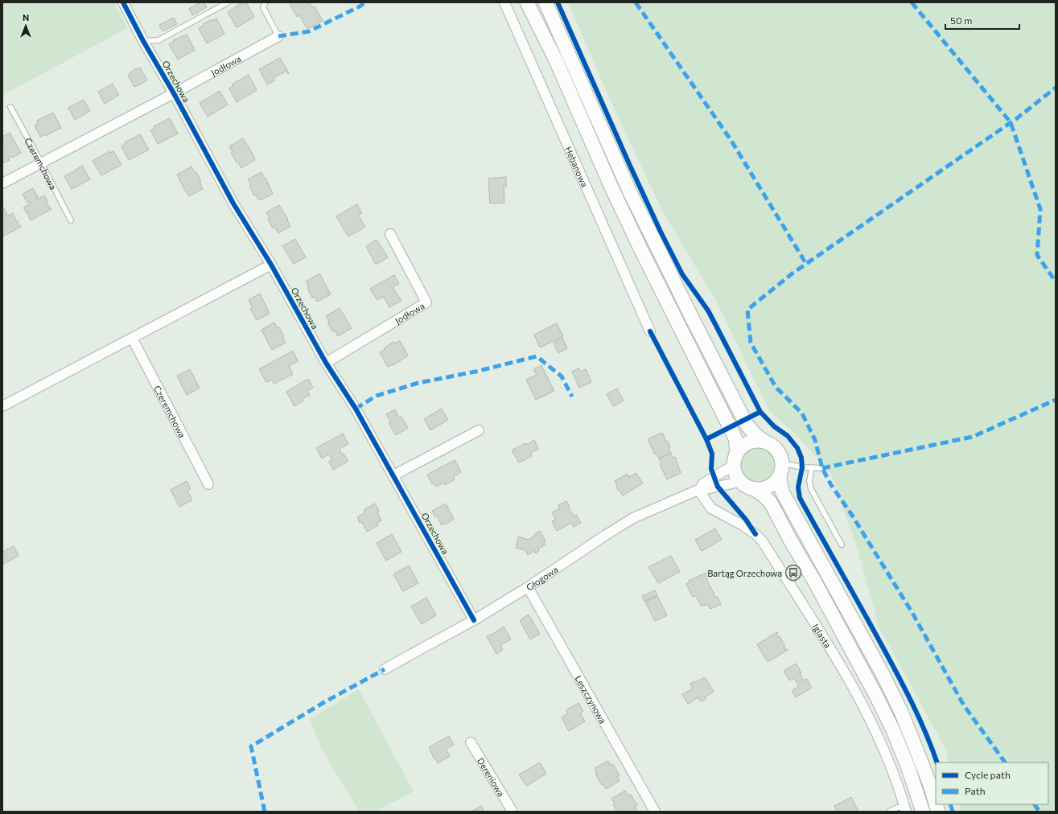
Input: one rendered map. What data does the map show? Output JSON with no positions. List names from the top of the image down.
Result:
{
  "streets": {
    "street": [
      "Jodłowa",
      "Orzechowa",
      "Czeremchowa",
      "Hebanowa",
      "Głogowa",
      "Iglasta",
      "Leszczynowa",
      "Dereniowa"
    ]
  },
  "crossings": [
    ["Jodłowa", "Orzechowa"],
    ["Jodłowa", "Czeremchowa"],
    ["Orzechowa", "Głogowa"],
    ["Głogowa", "Iglasta"],
    ["Głogowa", "Leszczynowa"]
  ],
  "places": {
    "bus stop": ["Bartąg Orzechowa"]
  },
  "legend": ["Cycle path", "Path"],
  "scale_bar": "50 m",
  "north": "top"
}
